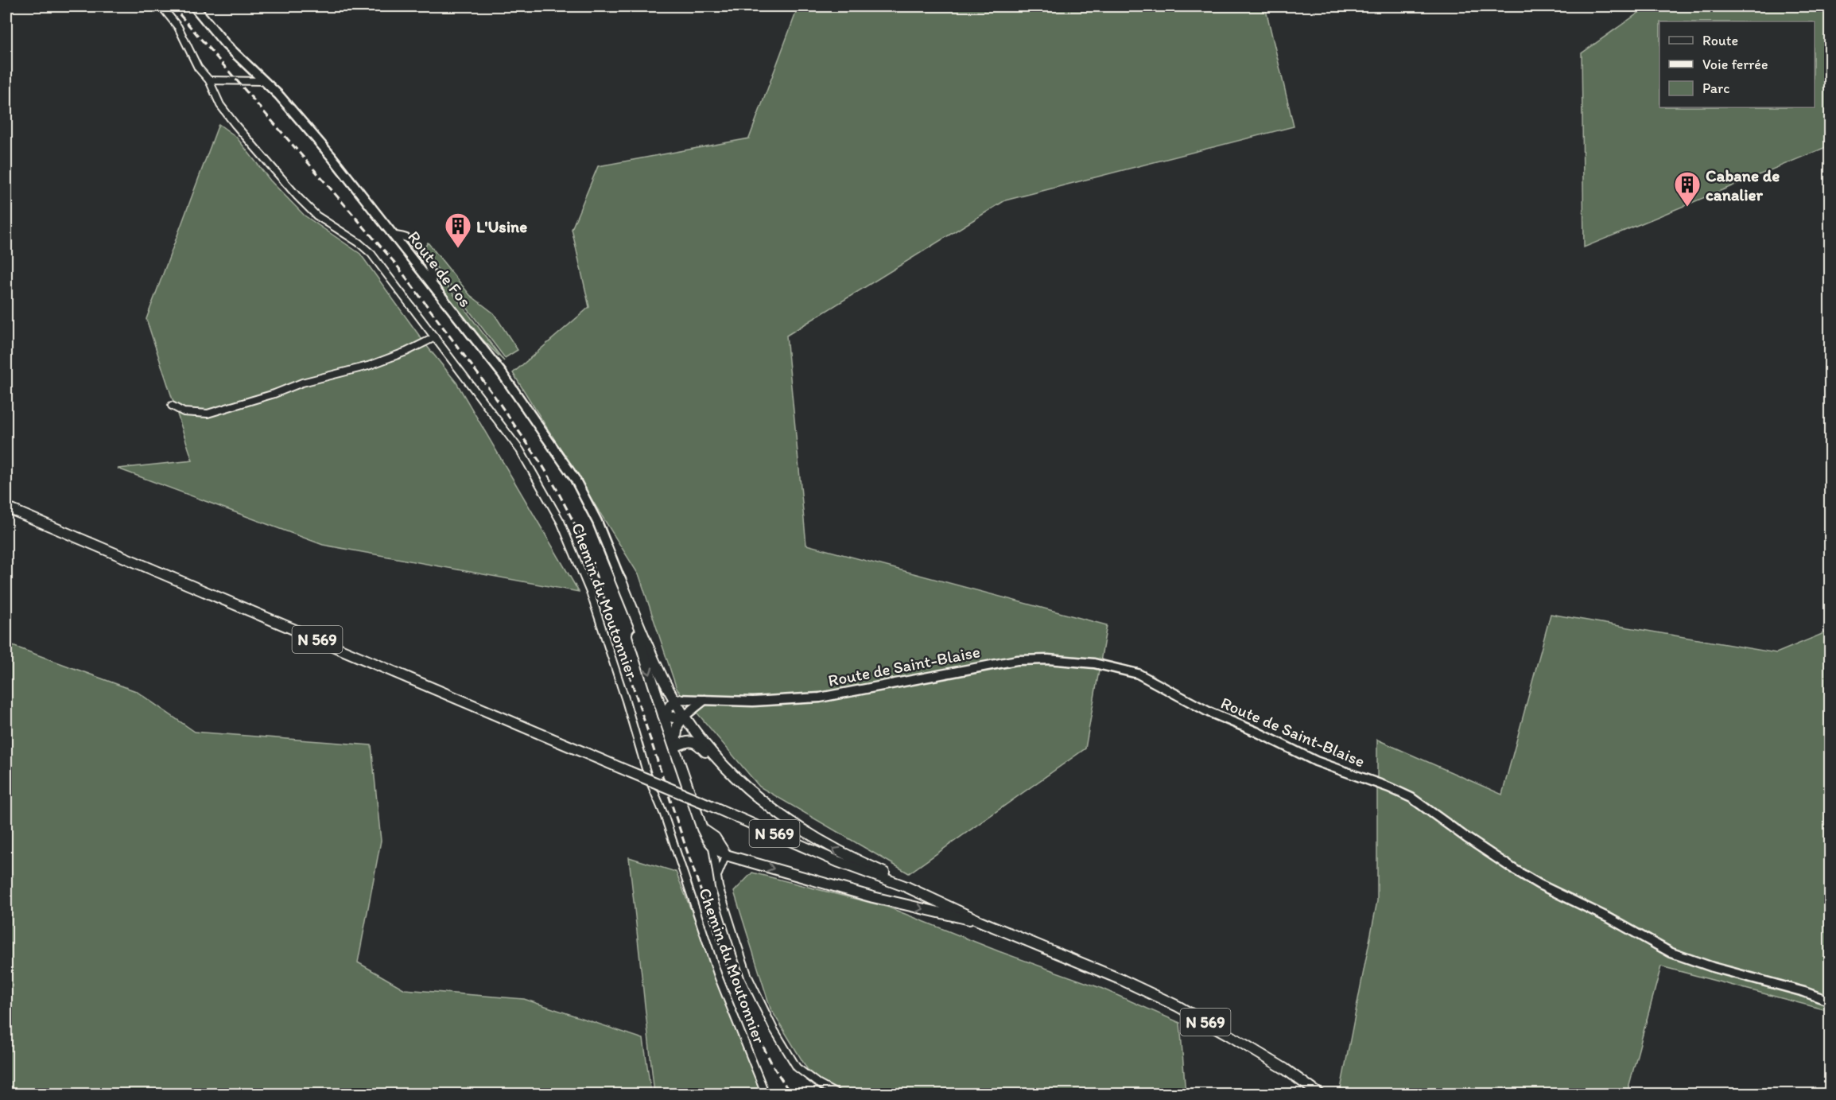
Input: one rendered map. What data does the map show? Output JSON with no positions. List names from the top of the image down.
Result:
{
  "streets": {
    "main road": ["N 569"],
    "street": ["Route de Fos", "Chemin du Moutonnier", "Route de Saint-Blaise"]
  },
  "places": {
    "building": ["Cabane de canalier", "L'Usine"]
  },
  "legend": ["Route", "Voie ferrée", "Parc"]
}
